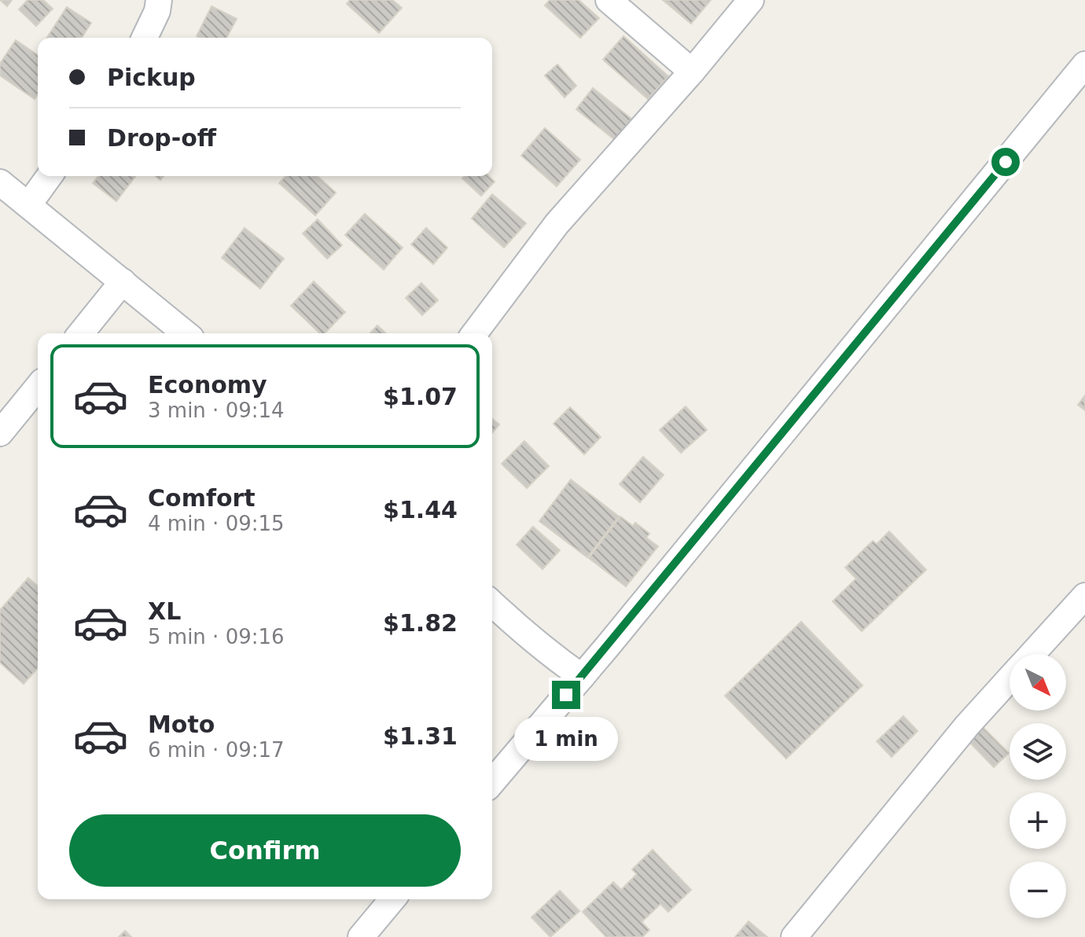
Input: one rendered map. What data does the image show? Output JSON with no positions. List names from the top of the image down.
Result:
{
  "north": "bottom right",
  "page": {
    "banner": ["Pickup", "Drop-off"],
    "list": [
      {
        "name": "Economy",
        "note": "3 min · 09:14",
        "value": "$1.07"
      },
      {
        "name": "Comfort",
        "note": "4 min · 09:15",
        "value": "$1.44"
      },
      {
        "name": "XL",
        "note": "5 min · 09:16",
        "value": "$1.82"
      },
      {
        "name": "Moto",
        "note": "6 min · 09:17",
        "value": "$1.31"
      }
    ],
    "map_buttons": ["+", "−"],
    "bubble": "1 min",
    "buttons": "Confirm"
  }
}
